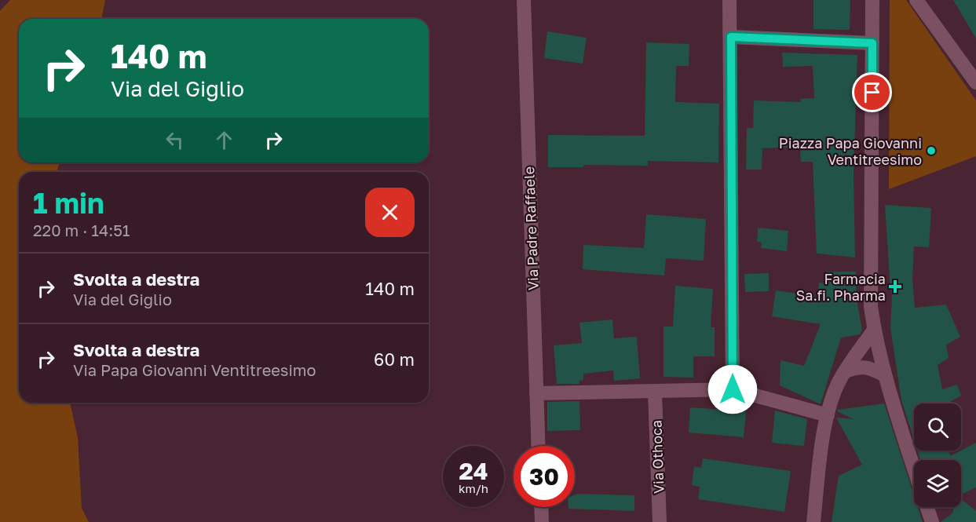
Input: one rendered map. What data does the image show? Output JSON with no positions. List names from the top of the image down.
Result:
{
  "streets": {
    "street": ["Via Padre Raffaele", "Via Othoca"]
  },
  "places": {
    "other": ["Piazza Papa Giovanni Ventitreesimo"],
    "health": ["Farmacia Sa.fi. Pharma"]
  },
  "page": {
    "turn": ["140 m", "Via del Giglio"],
    "heading": ["1 min", "220 m · 14:51"],
    "list": [
      {
        "name": "Svolta a destra",
        "note": "Via del Giglio",
        "value": "140 m"
      },
      {
        "name": "Svolta a destra",
        "note": "Via Papa Giovanni Ventitreesimo",
        "value": "60 m"
      }
    ],
    "speed": "24 km/h",
    "limit": "30"
  }
}
